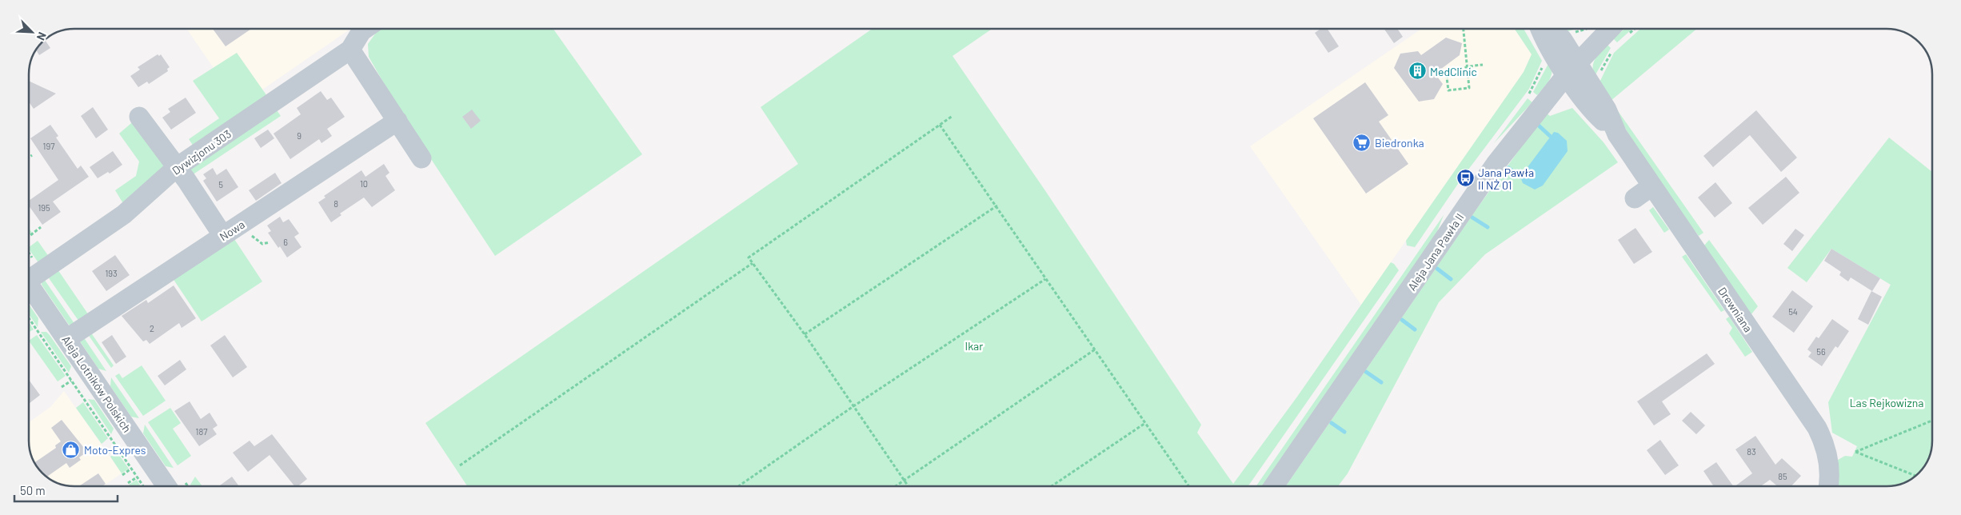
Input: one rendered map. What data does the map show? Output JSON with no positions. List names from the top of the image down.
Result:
{
  "streets": {
    "street": [
      "Dywizjonu 303",
      "Nowa",
      "Aleja Jana Pawła II",
      "Drewniana",
      "Aleja Lotników Polskich"
    ]
  },
  "crossings": [
    ["Nowa", "Aleja Lotników Polskich"],
    ["Aleja Jana Pawła II", "Drewniana"]
  ],
  "parks": ["Ikar", "Las Rejkowizna"],
  "places": {
    "building": ["MedClinic"],
    "supermarket": ["Biedronka"],
    "bus stop": ["Jana Pawła II NŻ 01"],
    "shop": ["Moto-Expres"]
  },
  "house_numbers": [
    "9",
    "197",
    "10",
    "5",
    "8",
    "195",
    "6",
    "193",
    "54",
    "2",
    "56",
    "187",
    "83",
    "85"
  ],
  "scale_bar": "50 m",
  "north": "bottom right"
}
